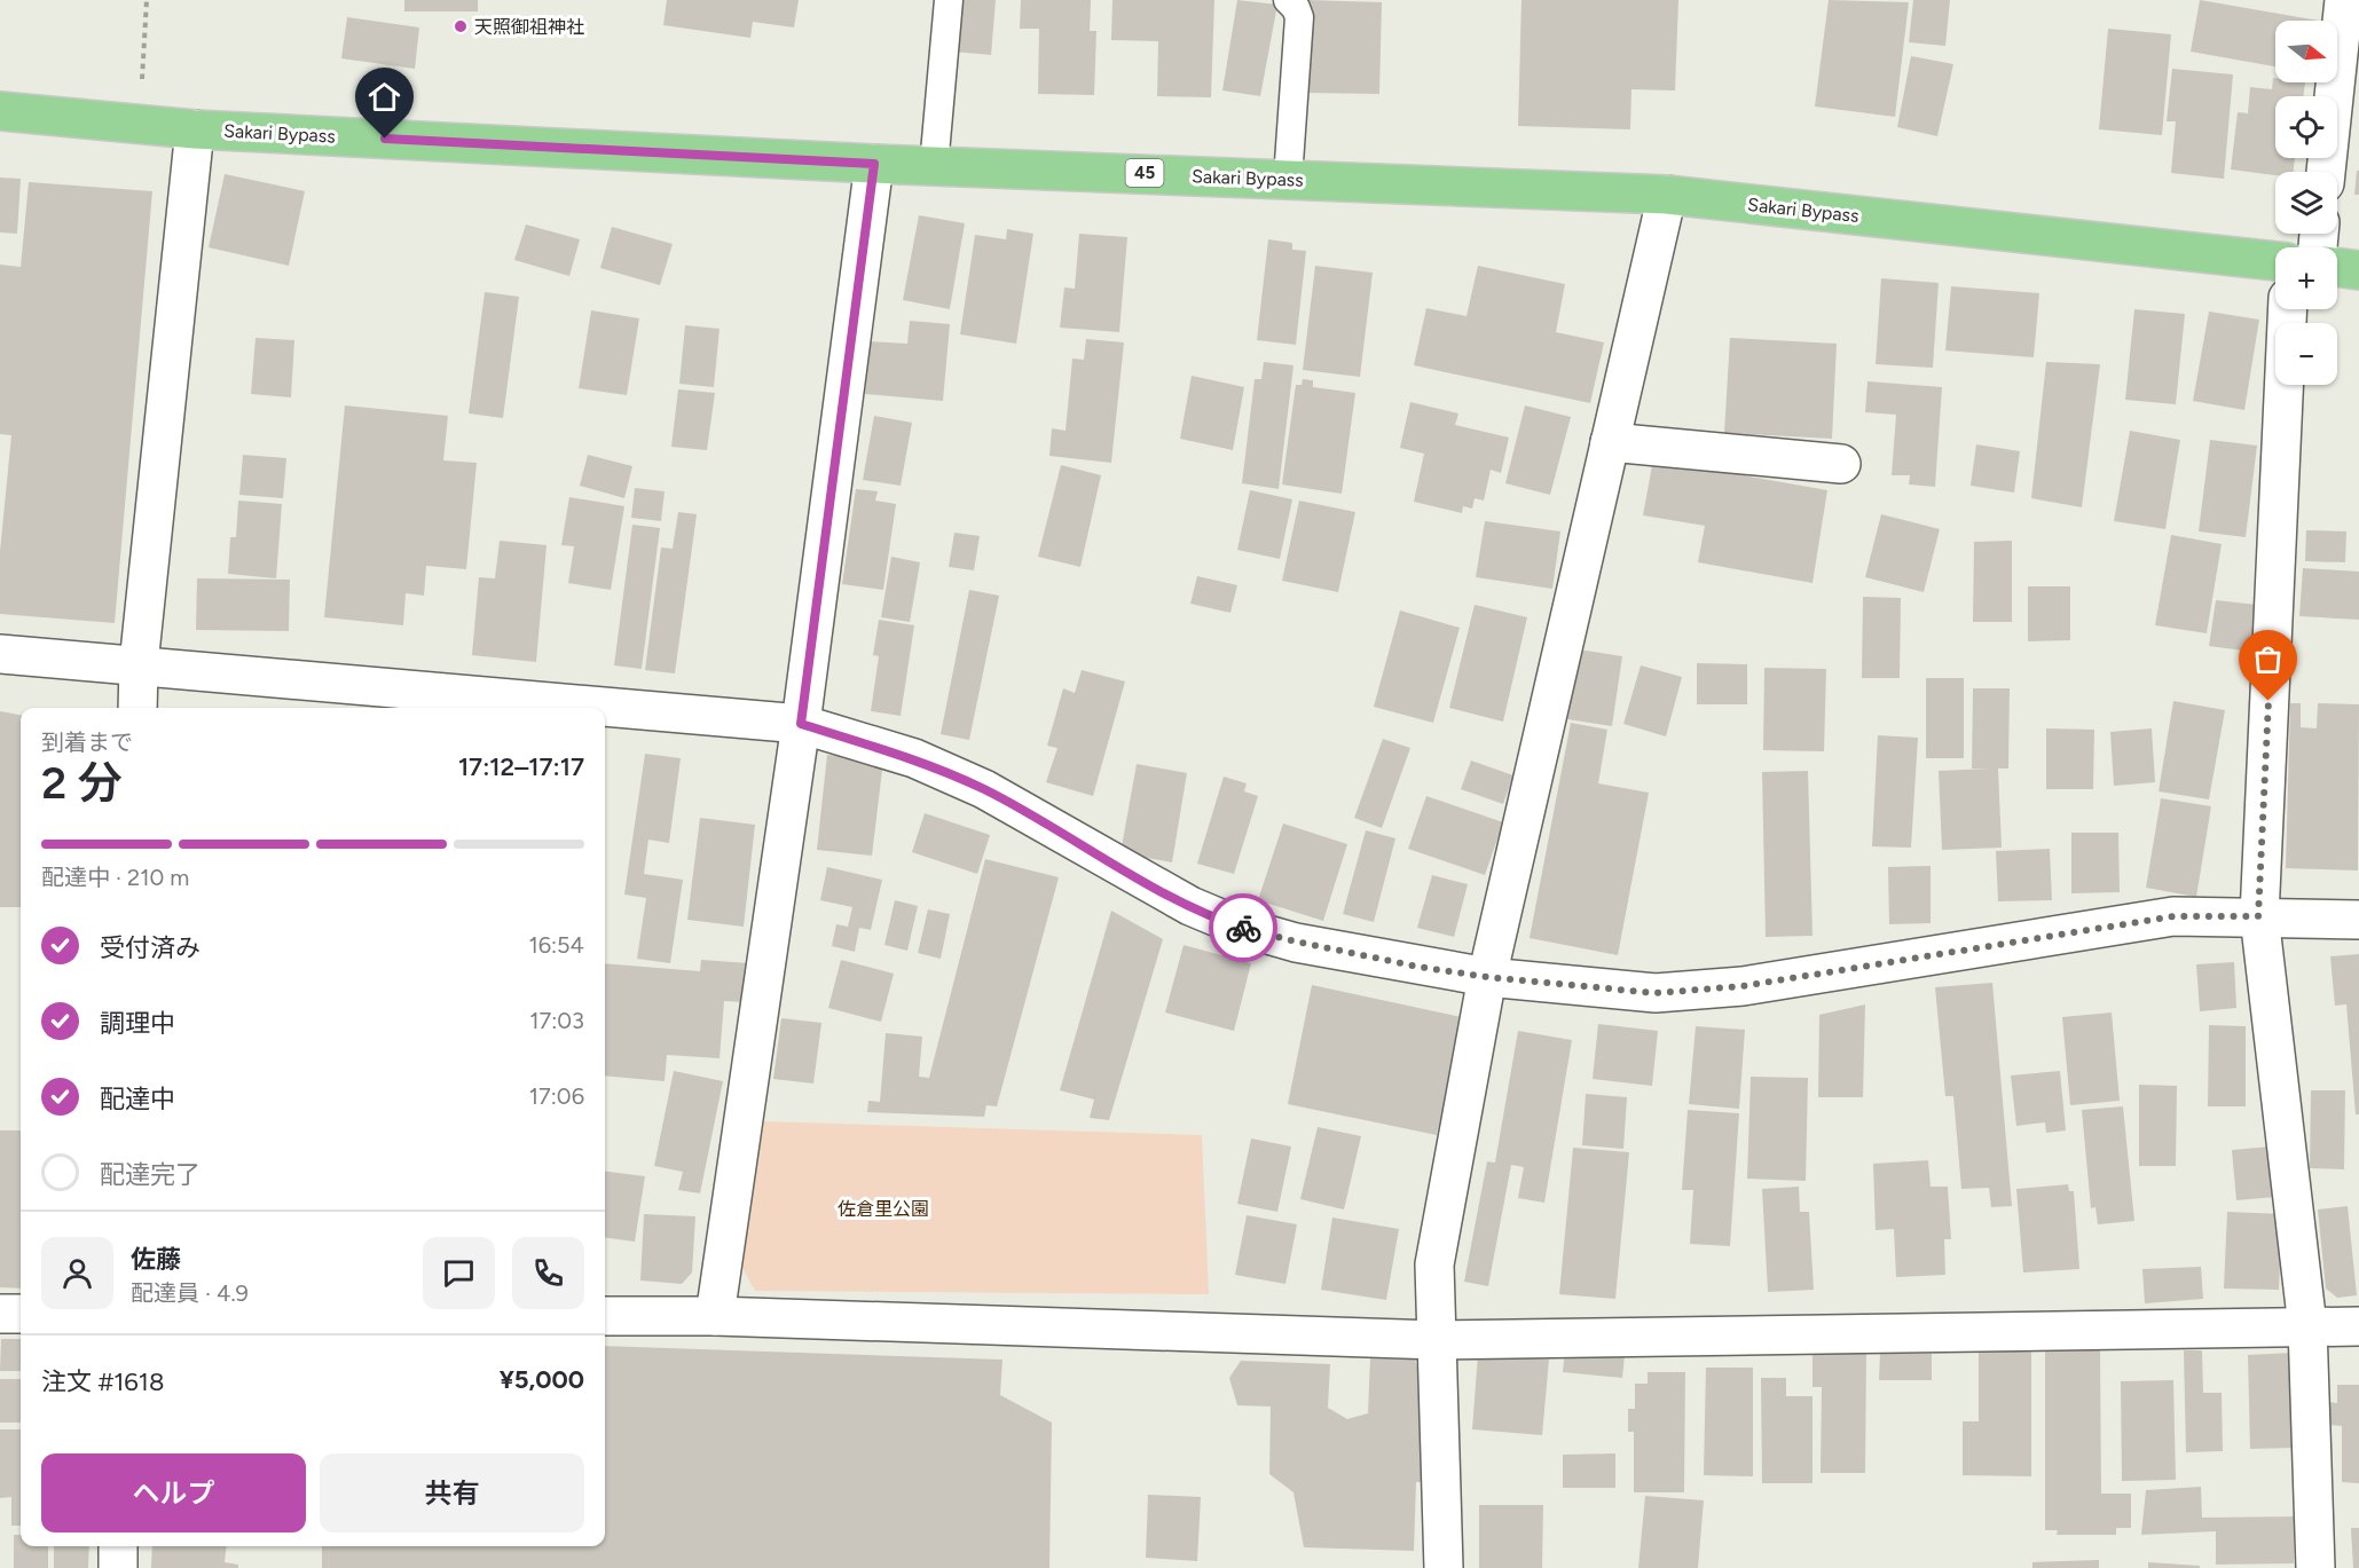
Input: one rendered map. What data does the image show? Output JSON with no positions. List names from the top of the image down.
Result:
{
  "streets": {
    "highway": ["Sakari Bypass", "45"]
  },
  "parks": ["佐倉里公園"],
  "places": ["天照御祖神社"],
  "north": "right",
  "page": {
    "map_buttons": ["+", "−"],
    "heading": ["2 分", "到着まで", "17:12–17:17"],
    "panel": [
      "佐藤",
      "配達員 · 4.9",
      "注文 #1618",
      "¥5,000"
    ],
    "bar": "配達中 · 210 m",
    "list": [
      ["受付済み", "16:54"],
      ["調理中", "17:03"],
      ["配達中", "17:06"],
      "配達完了"
    ],
    "buttons": ["ヘルプ", "共有"]
  }
}
